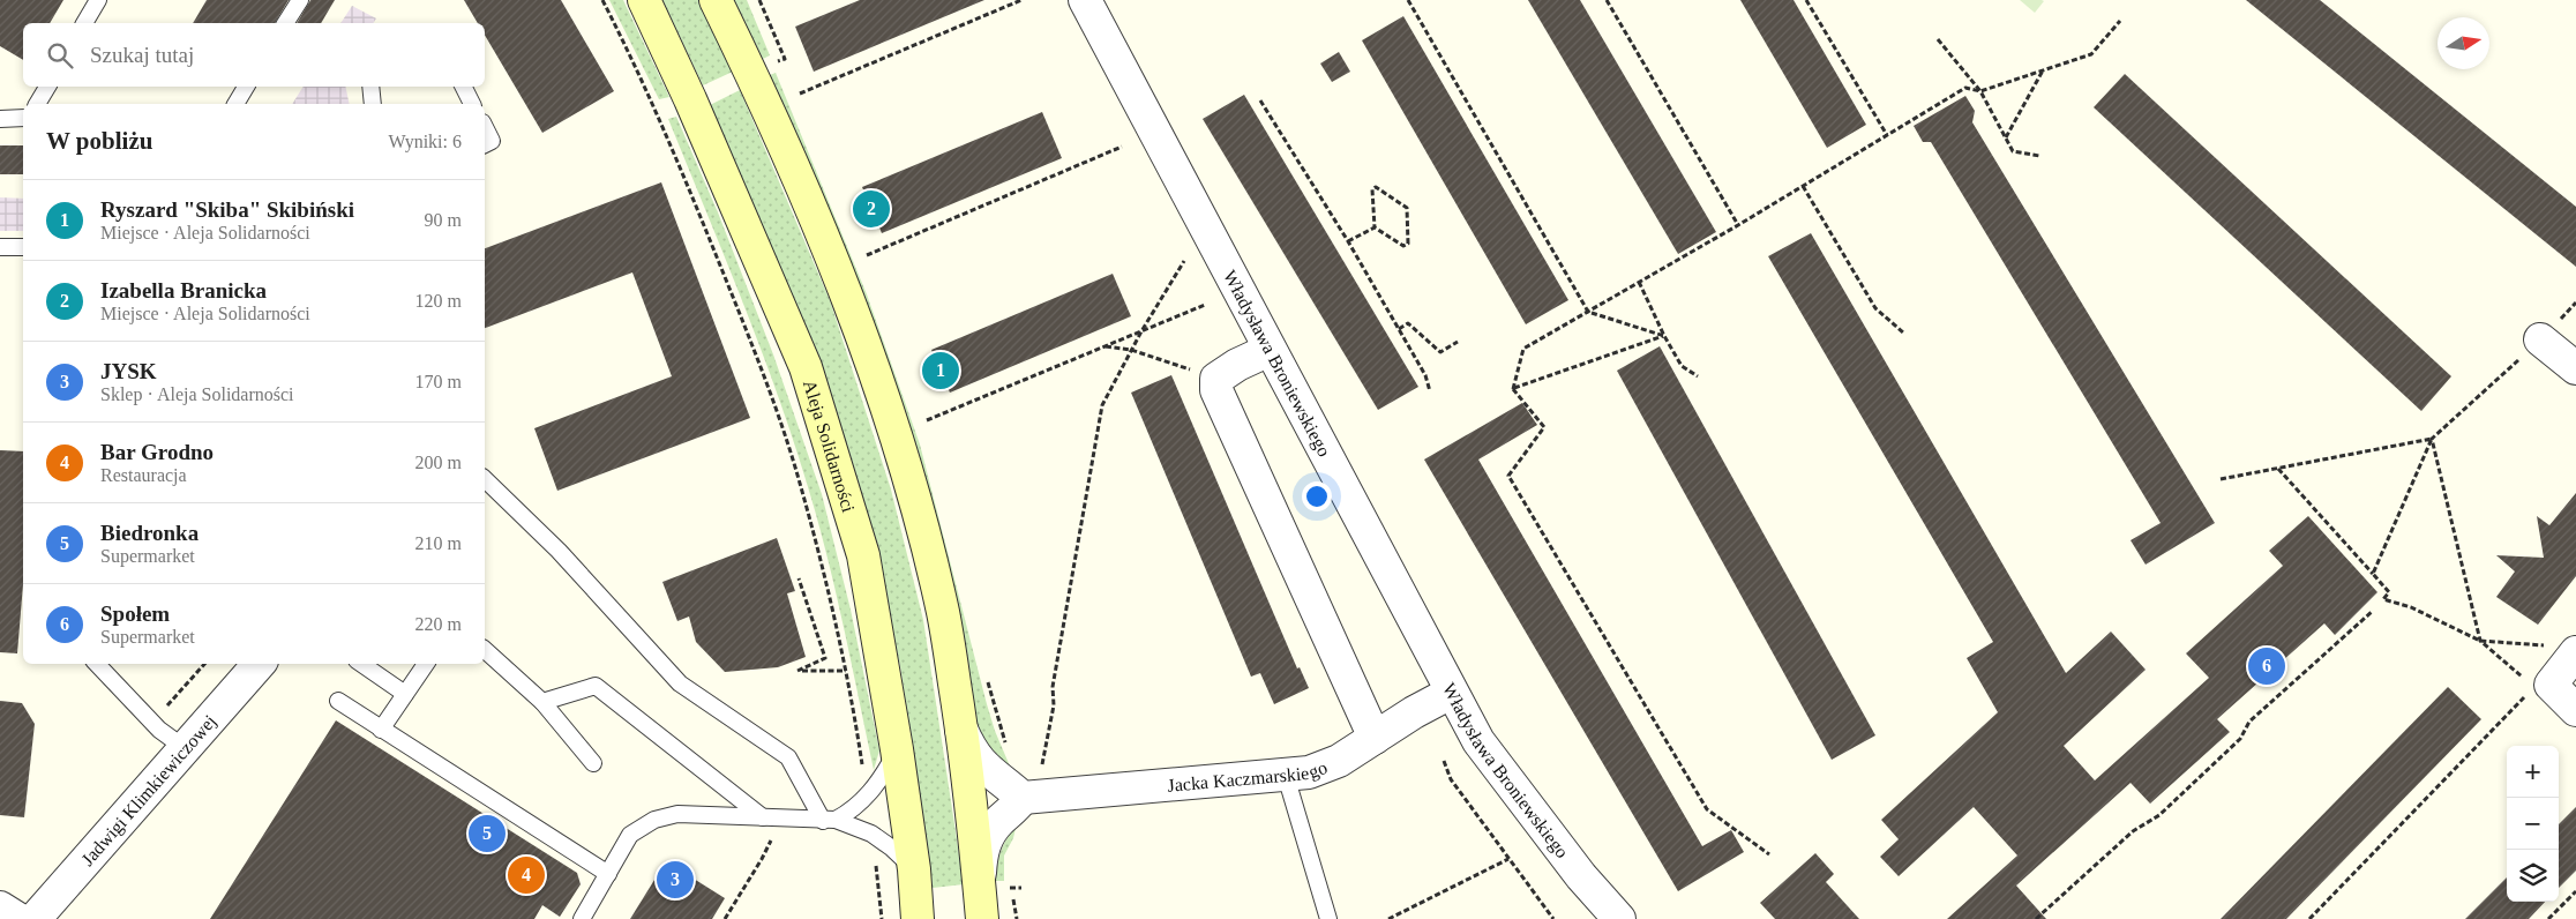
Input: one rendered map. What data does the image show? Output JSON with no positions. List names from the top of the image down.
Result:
{
  "streets": {
    "main road": ["Aleja Solidarności"],
    "street": ["Władysława Broniewskiego", "Jacka Kaczmarskiego", "Jadwigi Klimkiewiczowej"]
  },
  "crossings": [
    ["Władysława Broniewskiego", "Jacka Kaczmarskiego"]
  ],
  "north": "right",
  "page": {
    "search": "Szukaj tutaj",
    "heading": ["W pobliżu", "Wyniki: 6"],
    "list": [
      {
        "mark": "1",
        "name": "Ryszard \"Skiba\" Skibiński",
        "note": "Miejsce · Aleja Solidarności",
        "value": "90 m"
      },
      {
        "mark": "2",
        "name": "Izabella Branicka",
        "note": "Miejsce · Aleja Solidarności",
        "value": "120 m"
      },
      {
        "mark": "3",
        "name": "JYSK",
        "note": "Sklep · Aleja Solidarności",
        "value": "170 m"
      },
      {
        "mark": "4",
        "name": "Bar Grodno",
        "note": "Restauracja",
        "value": "200 m"
      },
      {
        "mark": "5",
        "name": "Biedronka",
        "note": "Supermarket",
        "value": "210 m"
      },
      {
        "mark": "6",
        "name": "Społem",
        "note": "Supermarket",
        "value": "220 m"
      }
    ],
    "pins": [
      "2",
      "1",
      "6",
      "5",
      "4",
      "3"
    ],
    "map_buttons": ["+", "−"]
  }
}
